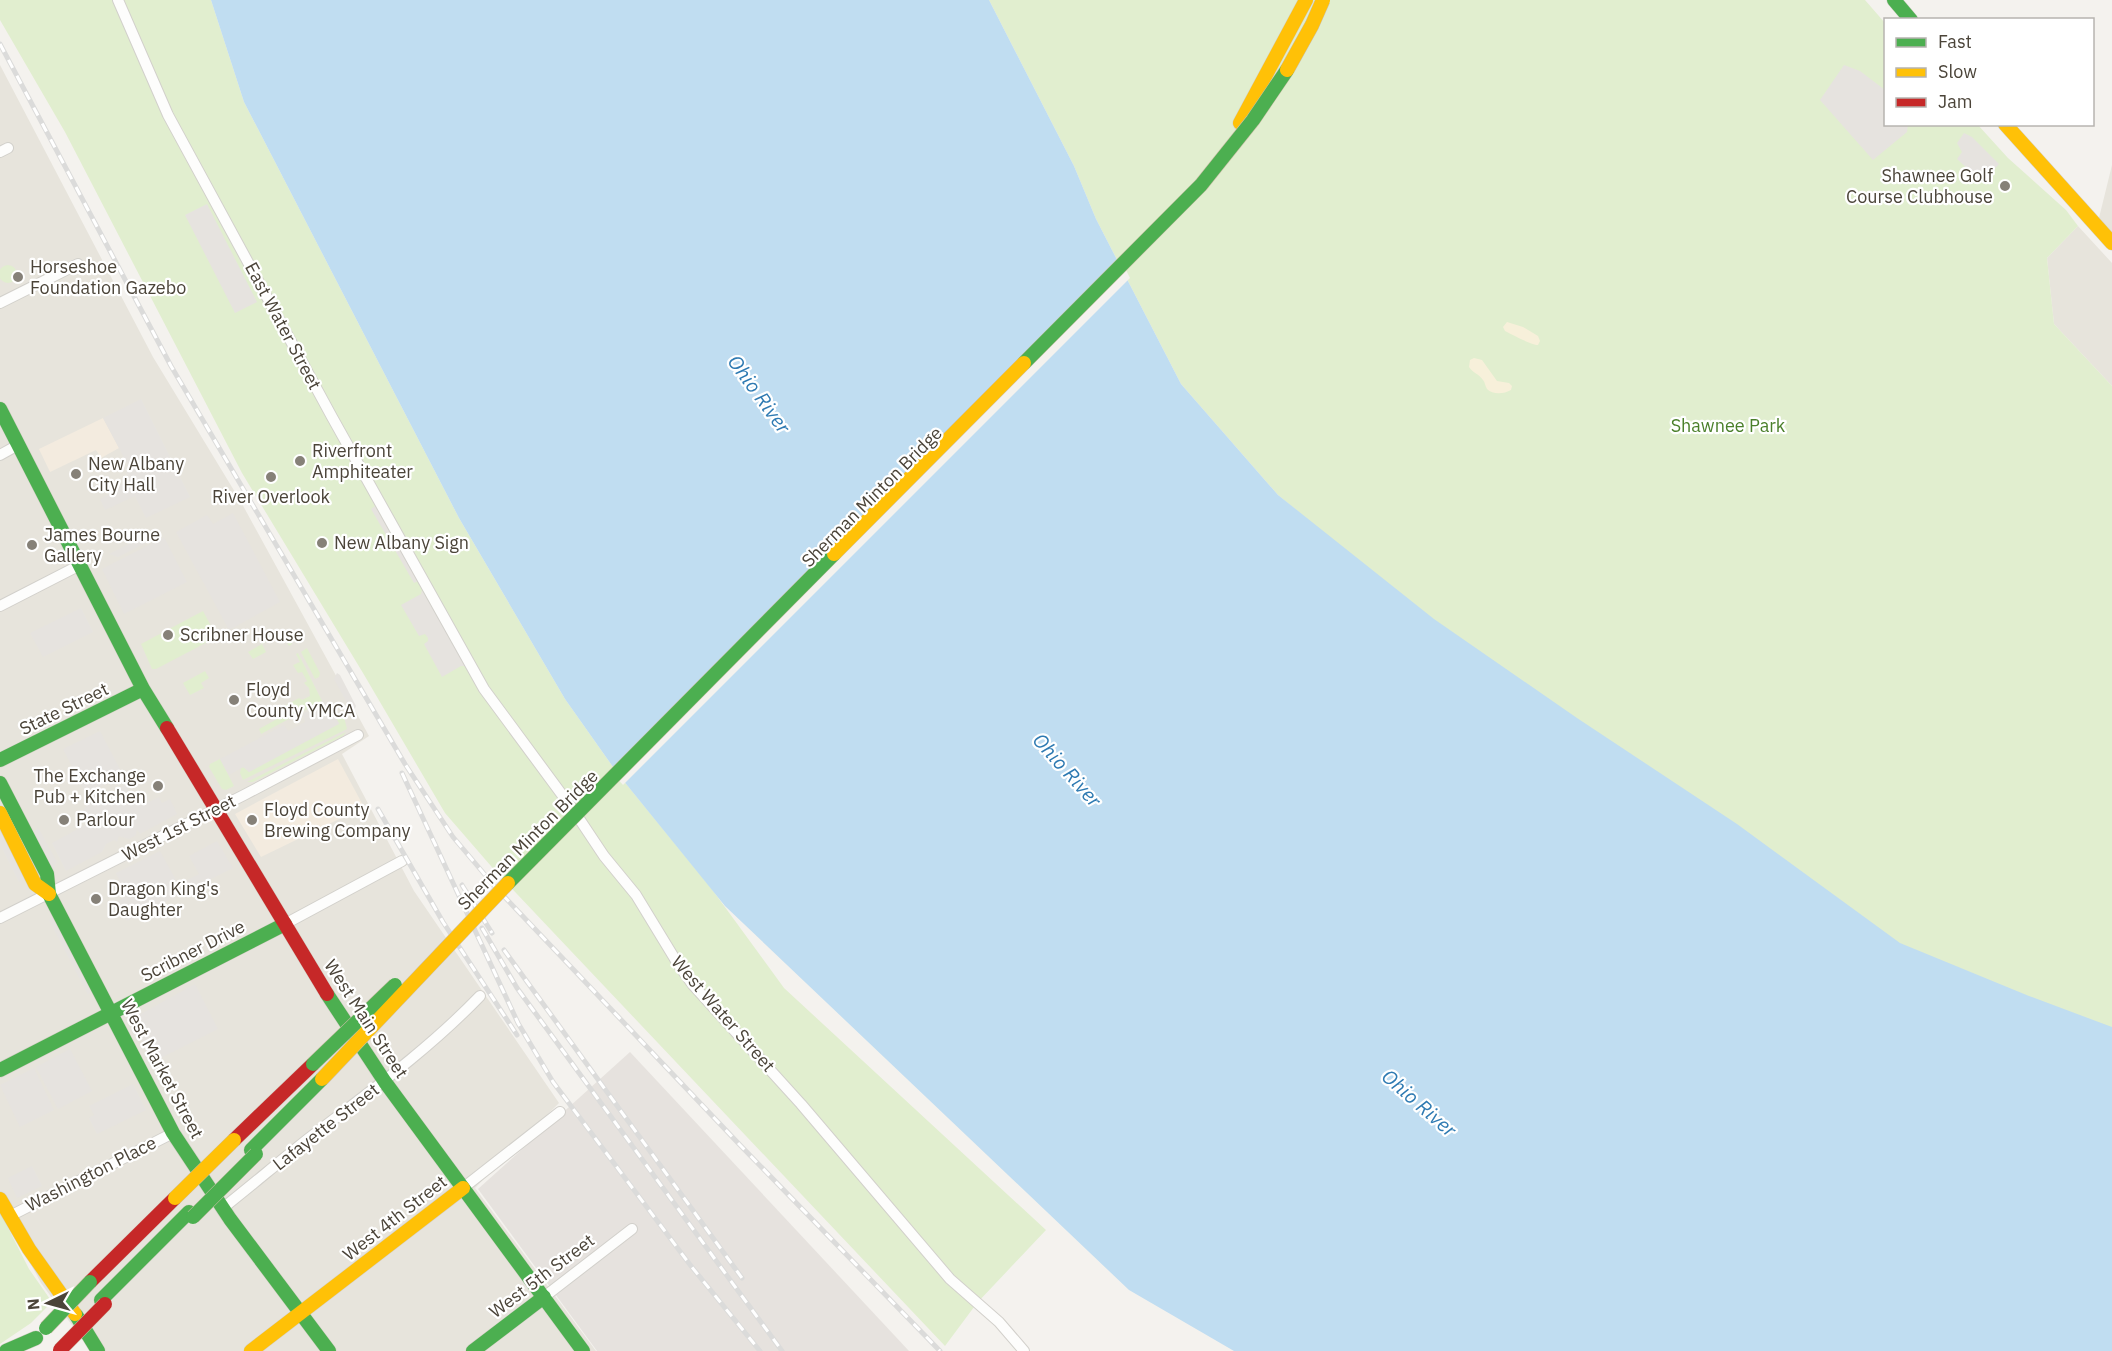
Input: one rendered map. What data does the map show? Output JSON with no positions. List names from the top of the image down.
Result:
{
  "streets": {
    "main road": [
      "Sherman Minton Bridge",
      "State Street",
      "Scribner Drive",
      "West Main Street",
      "West Market Street",
      "West 4th Street",
      "West 5th Street"
    ],
    "street": [
      "East Water Street",
      "West 1st Street",
      "West Water Street",
      "Lafayette Street",
      "Washington Place"
    ]
  },
  "crossings": [
    ["East Water Street", "West Water Street"],
    ["State Street", "West Main Street"],
    ["West 1st Street", "West Main Street"],
    ["West 1st Street", "West Market Street"],
    ["Scribner Drive", "West Main Street"],
    ["Scribner Drive", "West Market Street"],
    ["West Main Street", "Lafayette Street"],
    ["West Main Street", "West 4th Street"],
    ["West Main Street", "West 5th Street"],
    ["West Market Street", "Lafayette Street"],
    ["West Market Street", "Washington Place"],
    ["West Market Street", "West 4th Street"]
  ],
  "water": ["Ohio River"],
  "parks": ["Shawnee Park"],
  "places": [
    "Shawnee Golf Course Clubhouse",
    "Horseshoe Foundation Gazebo",
    "Riverfront Amphiteater",
    "New Albany City Hall",
    "River Overlook",
    "New Albany Sign",
    "James Bourne Gallery",
    "Scribner House",
    "Floyd County YMCA",
    "The Exchange Pub + Kitchen",
    "Parlour",
    "Floyd County Brewing Company",
    "Dragon King's Daughter"
  ],
  "legend": ["Fast", "Slow", "Jam"],
  "north": "left"
}
